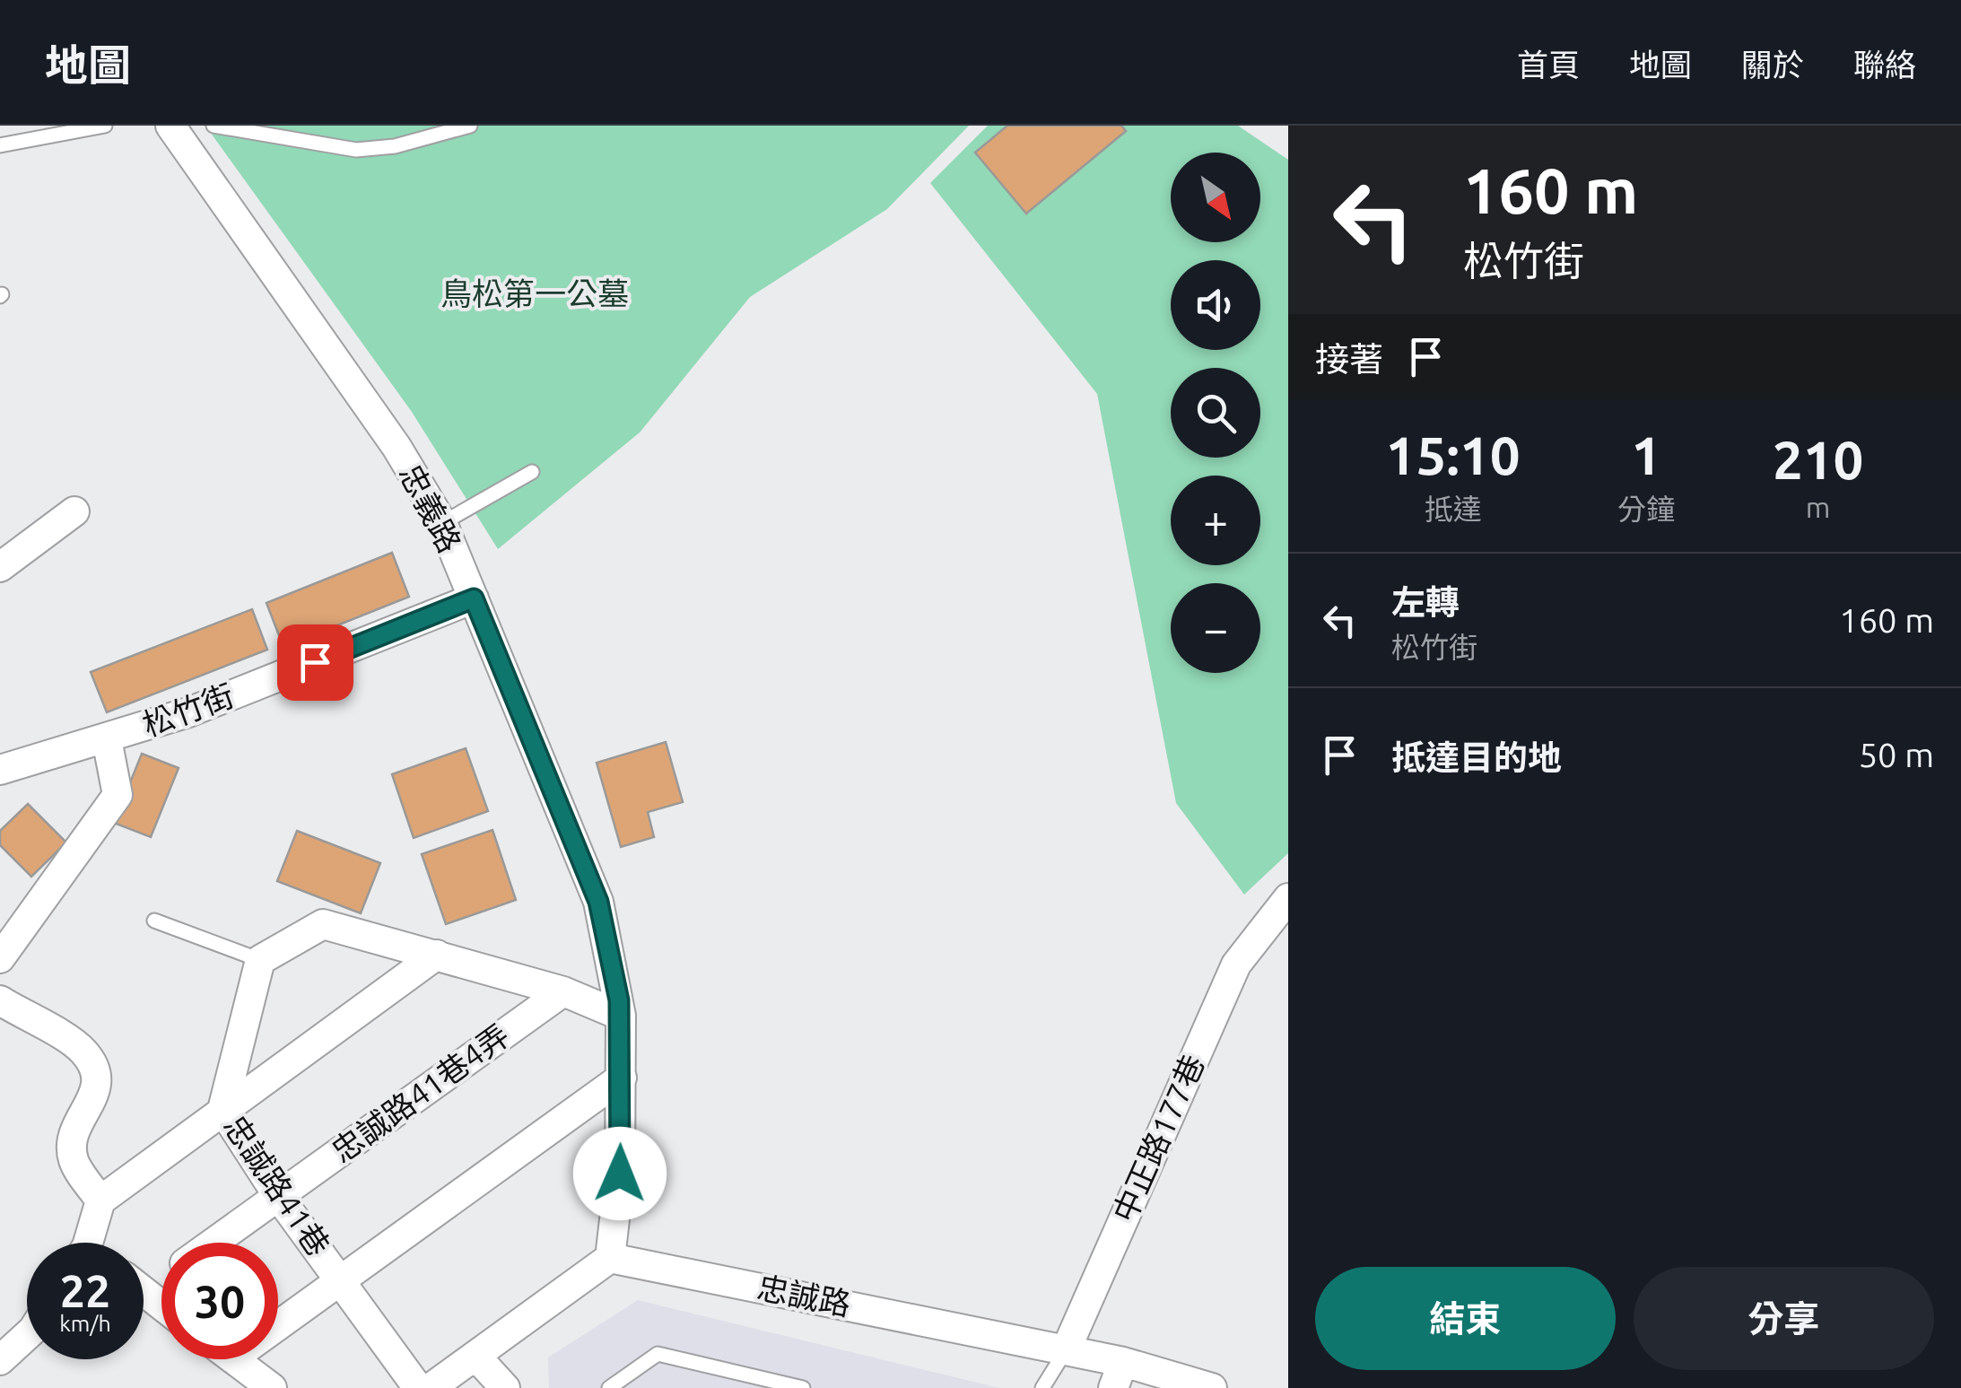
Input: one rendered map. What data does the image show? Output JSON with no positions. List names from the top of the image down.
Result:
{
  "streets": {
    "street": [
      "忠義路",
      "松竹街",
      "忠誠路41巷4弄",
      "中正路177巷",
      "忠誠路41巷",
      "忠誠路"
    ]
  },
  "crossings": [
    ["忠義路", "松竹街"],
    ["忠義路", "忠誠路"],
    ["忠誠路41巷4弄", "忠誠路41巷"],
    ["中正路177巷", "忠誠路"]
  ],
  "parks": ["鳥松第一公墓"],
  "north": "bottom right",
  "page": {
    "header": "地圖",
    "nav": [
      "首頁",
      "地圖",
      "關於",
      "聯絡"
    ],
    "turn": ["160 m", "松竹街"],
    "map_buttons": ["+", "−"],
    "then": "接著",
    "eta": [
      "15:10",
      "抵達",
      "1",
      "分鐘",
      "210",
      "m"
    ],
    "list": [
      {
        "name": "左轉",
        "note": "松竹街",
        "value": "160 m"
      },
      {
        "name": "抵達目的地",
        "value": "50 m"
      }
    ],
    "speed": "22 km/h",
    "limit": "30",
    "buttons": ["結束", "分享"]
  }
}
